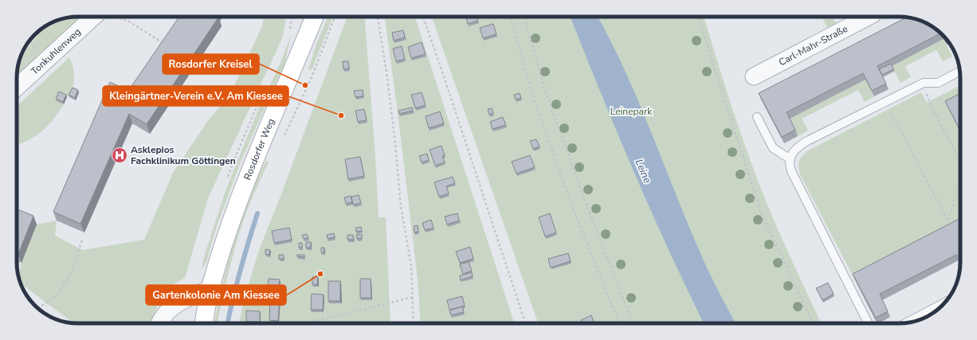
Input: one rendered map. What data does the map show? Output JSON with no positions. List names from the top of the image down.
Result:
{
  "streets": {
    "main road": ["Rosdorfer Weg"],
    "street": ["Carl-Mahr-Straße", "Tonkuhlenweg"]
  },
  "water": ["Leine"],
  "parks": ["Leinepark"],
  "places": {
    "other": ["Rosdorfer Kreisel", "Kleingärtner-Verein e.V. Am Kiessee", "Gartenkolonie Am Kiessee"],
    "hospital": ["Asklepios Fachklinikum Göttingen"]
  }
}
